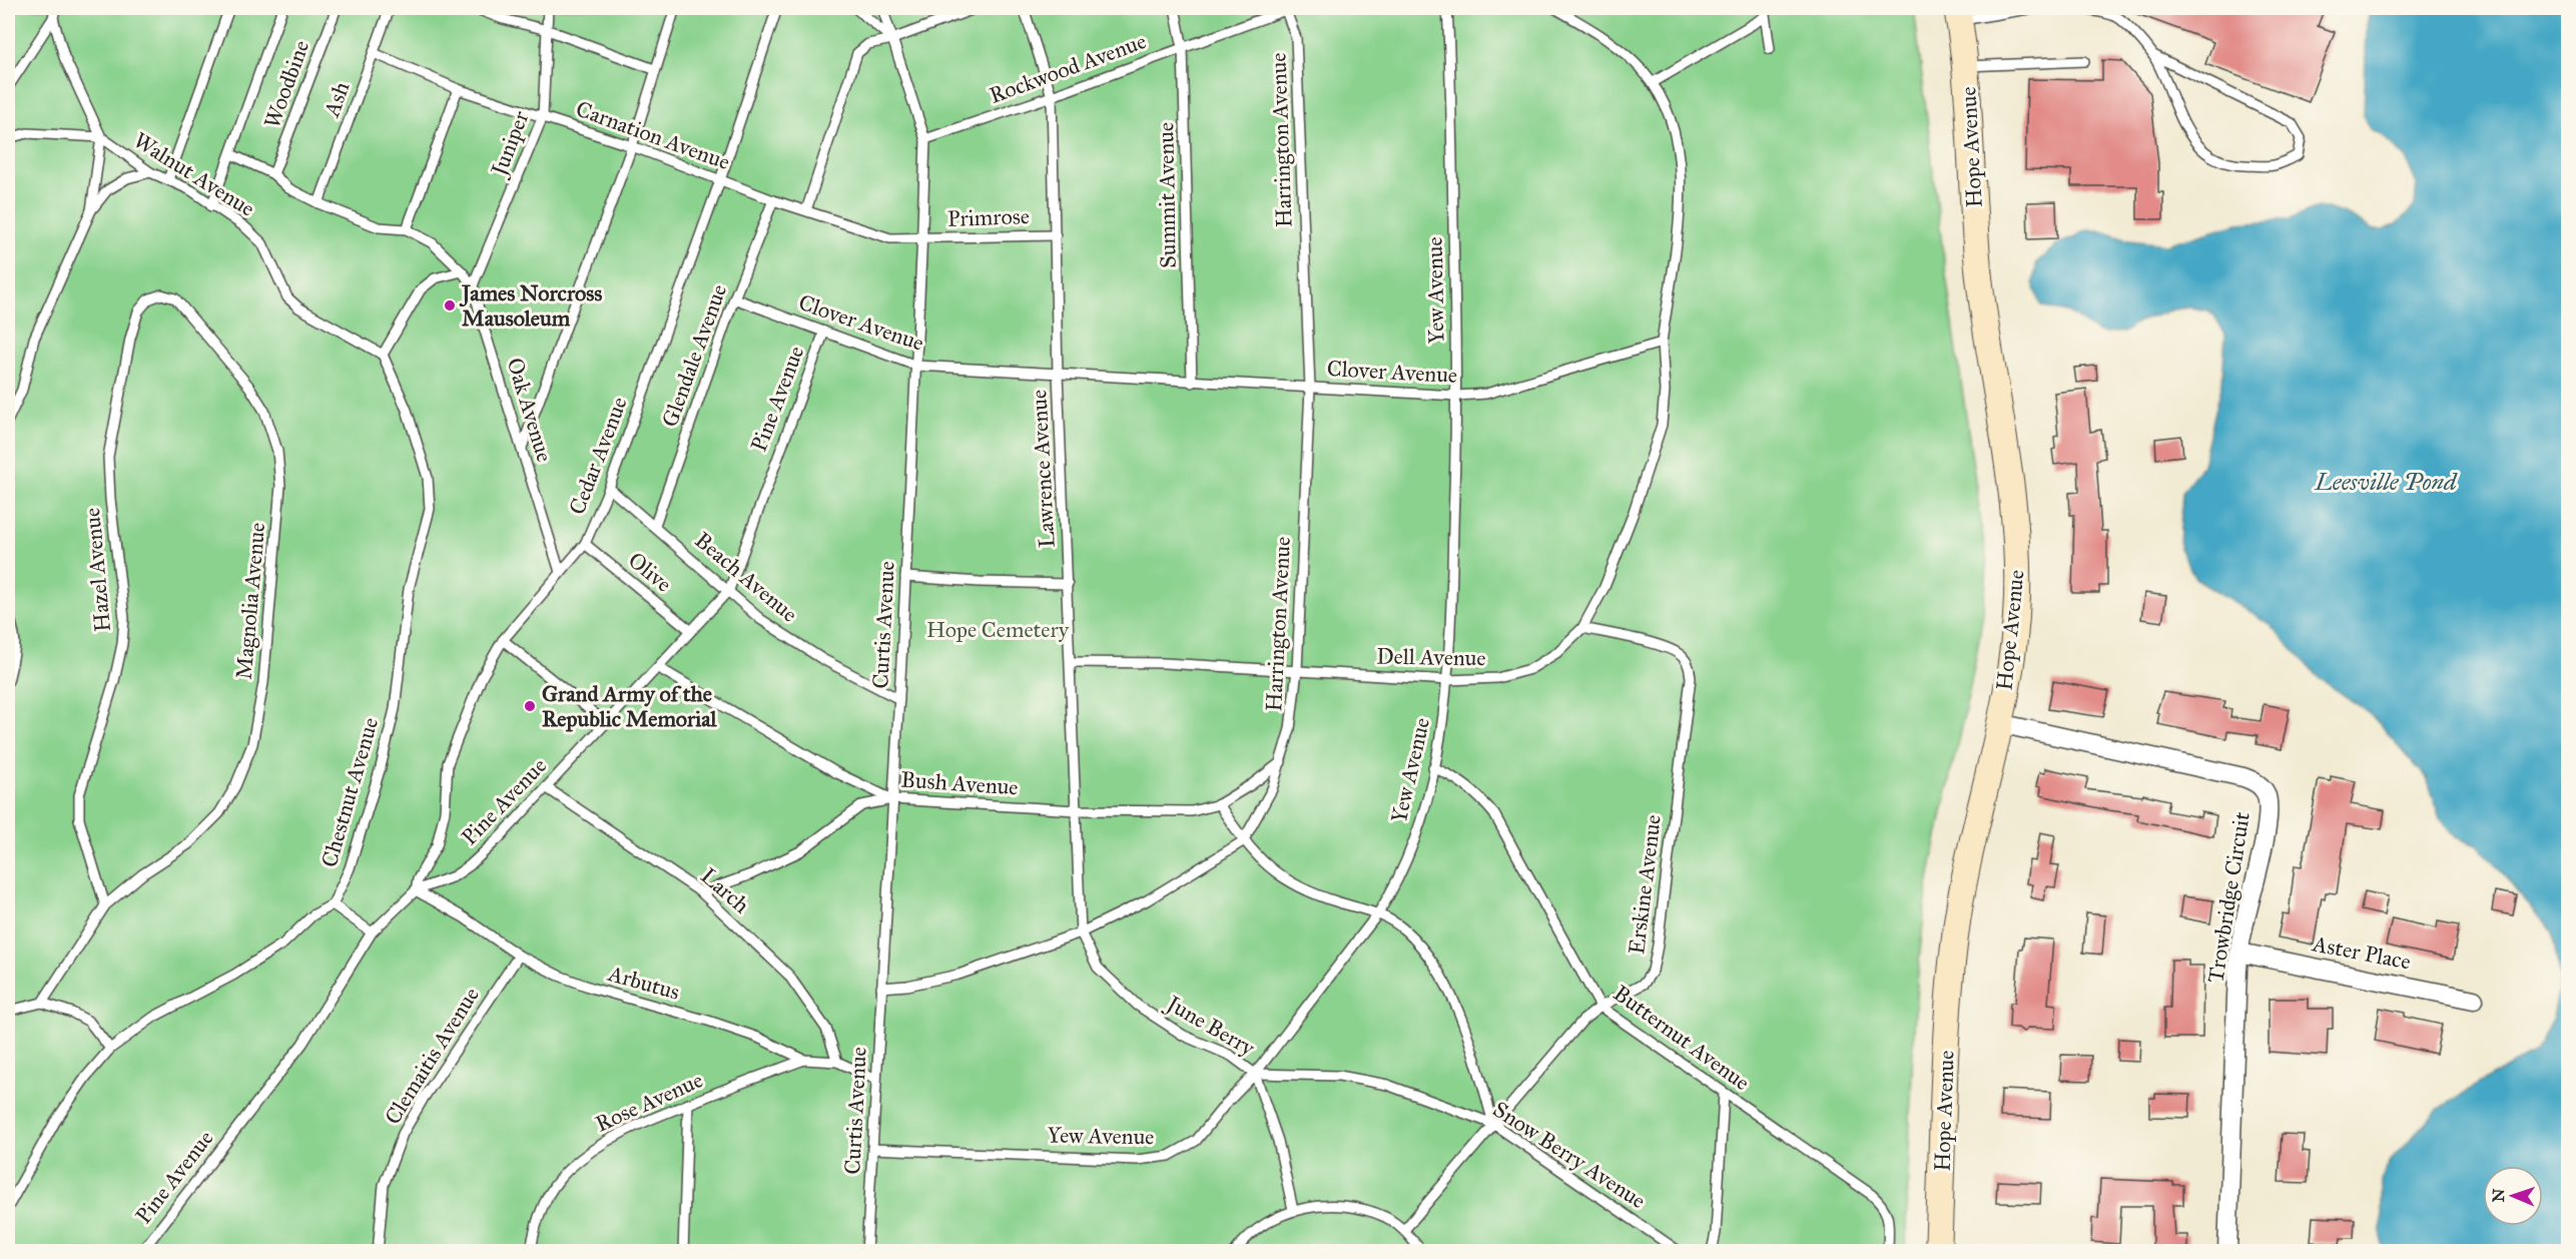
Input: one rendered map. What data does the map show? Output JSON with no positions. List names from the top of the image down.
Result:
{
  "streets": {
    "main road": ["Hope Avenue"],
    "street": ["Trowbridge Circuit", "Aster Place"],
    "lane": [
      "Rockwood Avenue",
      "Woodbine",
      "Ash",
      "Carnation Avenue",
      "Harrington Avenue",
      "Juniper",
      "Walnut Avenue",
      "Summit Avenue",
      "Primrose",
      "Yew Avenue",
      "Clover Avenue",
      "Glendale Avenue",
      "Pine Avenue",
      "Oak Avenue",
      "Cedar Avenue",
      "Lawrence Avenue",
      "Hazel Avenue",
      "Olive",
      "Beach Avenue",
      "Magnolia Avenue",
      "Curtis Avenue",
      "Dell Avenue",
      "Bush Avenue",
      "Chestnut Avenue",
      "Erskine Avenue",
      "Larch",
      "Arbutus",
      "June Berry",
      "Butternut Avenue",
      "Clemaitis Avenue",
      "Rose Avenue",
      "Snow Berry Avenue"
    ]
  },
  "crossings": [
    ["Rockwood Avenue", "Harrington Avenue"],
    ["Rockwood Avenue", "Summit Avenue"],
    ["Rockwood Avenue", "Lawrence Avenue"],
    ["Rockwood Avenue", "Curtis Avenue"],
    ["Woodbine", "Oak Avenue"],
    ["Ash", "Carnation Avenue"],
    ["Ash", "Oak Avenue"],
    ["Carnation Avenue", "Juniper"],
    ["Carnation Avenue", "Primrose"],
    ["Carnation Avenue", "Glendale Avenue"],
    ["Carnation Avenue", "Cedar Avenue"],
    ["Carnation Avenue", "Curtis Avenue"],
    ["Harrington Avenue", "Clover Avenue"],
    ["Harrington Avenue", "Lawrence Avenue"],
    ["Harrington Avenue", "Curtis Avenue"],
    ["Harrington Avenue", "Dell Avenue"],
    ["Harrington Avenue", "Bush Avenue"],
    ["Harrington Avenue", "June Berry"],
    ["Juniper", "Oak Avenue"],
    ["Hope Avenue", "Trowbridge Circuit"],
    ["Walnut Avenue", "Chestnut Avenue"],
    ["Summit Avenue", "Clover Avenue"],
    ["Primrose", "Lawrence Avenue"],
    ["Primrose", "Curtis Avenue"],
    ["Yew Avenue", "Clover Avenue"],
    ["Yew Avenue", "Curtis Avenue"],
    ["Yew Avenue", "Dell Avenue"],
    ["Yew Avenue", "June Berry"],
    ["Yew Avenue", "Butternut Avenue"],
    ["Yew Avenue", "Snow Berry Avenue"],
    ["Clover Avenue", "Glendale Avenue"],
    ["Clover Avenue", "Pine Avenue"],
    ["Clover Avenue", "Lawrence Avenue"],
    ["Clover Avenue", "Curtis Avenue"],
    ["Clover Avenue", "Dell Avenue"],
    ["Glendale Avenue", "Beach Avenue"],
    ["Pine Avenue", "Cedar Avenue"],
    ["Pine Avenue", "Olive"],
    ["Pine Avenue", "Beach Avenue"],
    ["Pine Avenue", "Bush Avenue"],
    ["Pine Avenue", "Larch"],
    ["Pine Avenue", "Arbutus"],
    ["Oak Avenue", "Cedar Avenue"],
    ["Cedar Avenue", "Olive"],
    ["Cedar Avenue", "Beach Avenue"],
    ["Cedar Avenue", "Arbutus"],
    ["Lawrence Avenue", "Dell Avenue"],
    ["Lawrence Avenue", "Bush Avenue"],
    ["Lawrence Avenue", "June Berry"],
    ["Hazel Avenue", "Magnolia Avenue"],
    ["Beach Avenue", "Curtis Avenue"],
    ["Curtis Avenue", "Bush Avenue"],
    ["Curtis Avenue", "Arbutus"],
    ["Dell Avenue", "Erskine Avenue"],
    ["Erskine Avenue", "Butternut Avenue"],
    ["Erskine Avenue", "Snow Berry Avenue"],
    ["Larch", "Arbutus"],
    ["Trowbridge Circuit", "Aster Place"],
    ["Arbutus", "Clemaitis Avenue"],
    ["Arbutus", "Rose Avenue"],
    ["June Berry", "Snow Berry Avenue"]
  ],
  "water": ["Leesville Pond"],
  "parks": ["Hope Cemetery"],
  "places": ["James Norcross Mausoleum", "Grand Army of the Republic Memorial"],
  "north": "left"
}
